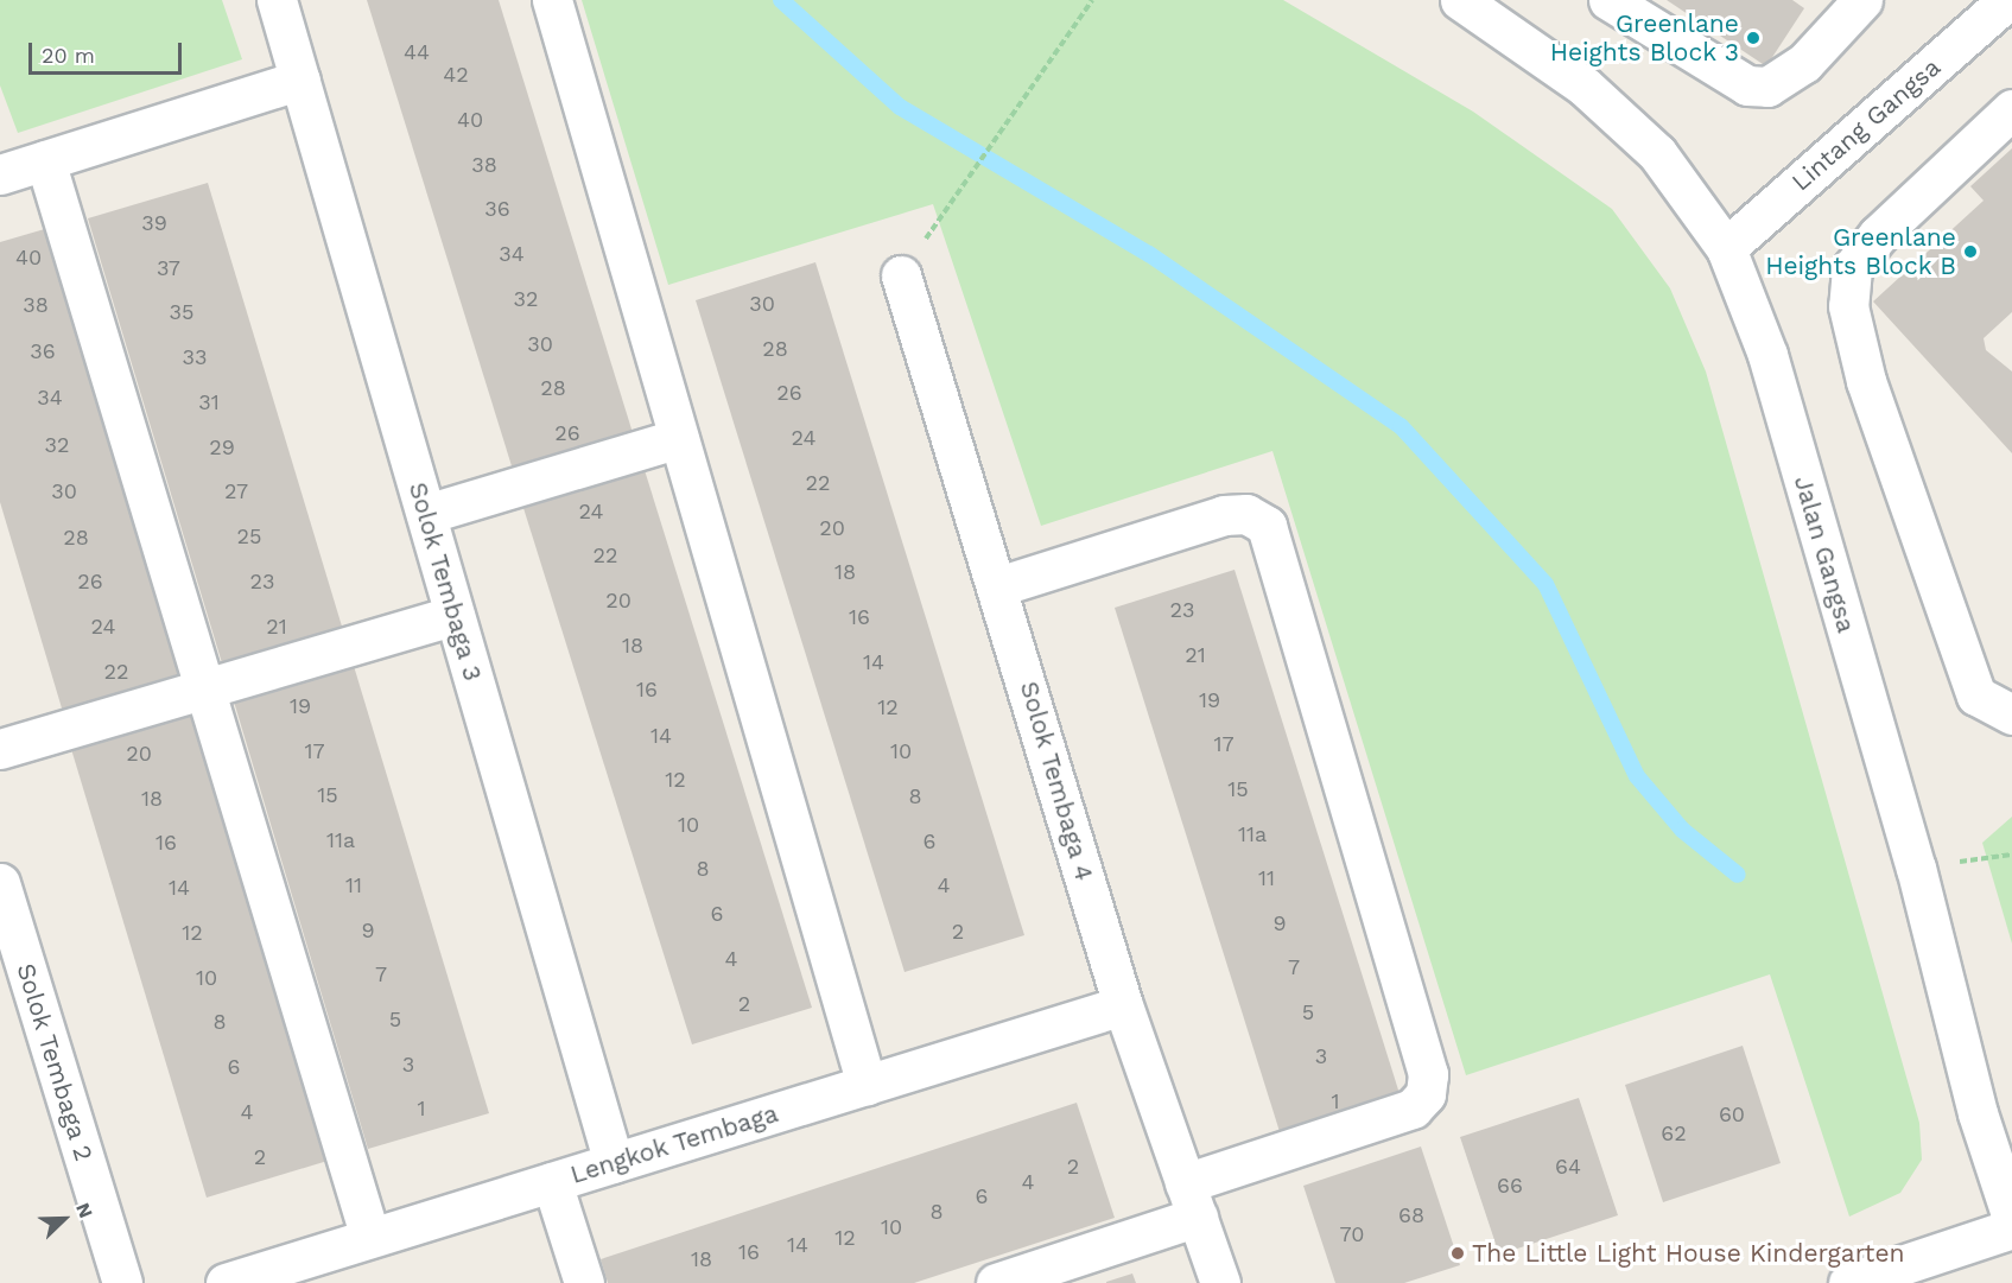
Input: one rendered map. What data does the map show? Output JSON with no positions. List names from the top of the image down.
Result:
{
  "streets": {
    "street": [
      "Lintang Gangsa",
      "Jalan Gangsa",
      "Solok Tembaga 3",
      "Solok Tembaga 4",
      "Solok Tembaga 2",
      "Lengkok Tembaga"
    ]
  },
  "crossings": [
    ["Lintang Gangsa", "Jalan Gangsa"],
    ["Solok Tembaga 3", "Lengkok Tembaga"],
    ["Solok Tembaga 4", "Lengkok Tembaga"]
  ],
  "places": ["Greenlane Heights Block 3", "Greenlane Heights Block B", "The Little Light House Kindergarten"],
  "house_numbers": [
    "44",
    "42",
    "40",
    "38",
    "36",
    "39",
    "34",
    "40",
    "37",
    "32",
    "30",
    "38",
    "35",
    "30",
    "28",
    "36",
    "33",
    "28",
    "26",
    "34",
    "31",
    "26",
    "24",
    "32",
    "29",
    "22",
    "30",
    "27",
    "24",
    "20",
    "25",
    "28",
    "22",
    "18",
    "26",
    "23",
    "20",
    "23",
    "16",
    "24",
    "21",
    "18",
    "21",
    "14",
    "22",
    "16",
    "19",
    "19",
    "12",
    "14",
    "17",
    "17",
    "10",
    "20",
    "12",
    "15",
    "15",
    "8",
    "18",
    "10",
    "11a",
    "11a",
    "6",
    "16",
    "8",
    "11",
    "11",
    "4",
    "14",
    "6",
    "9",
    "9",
    "2",
    "12",
    "4",
    "7",
    "7",
    "10",
    "2",
    "5",
    "5",
    "8",
    "3",
    "3",
    "6",
    "1",
    "1",
    "4",
    "60",
    "62",
    "2",
    "2",
    "64",
    "4",
    "66",
    "6",
    "8",
    "68",
    "10",
    "70",
    "12",
    "14",
    "16",
    "18"
  ],
  "scale_bar": "20 m",
  "north": "top right"
}
